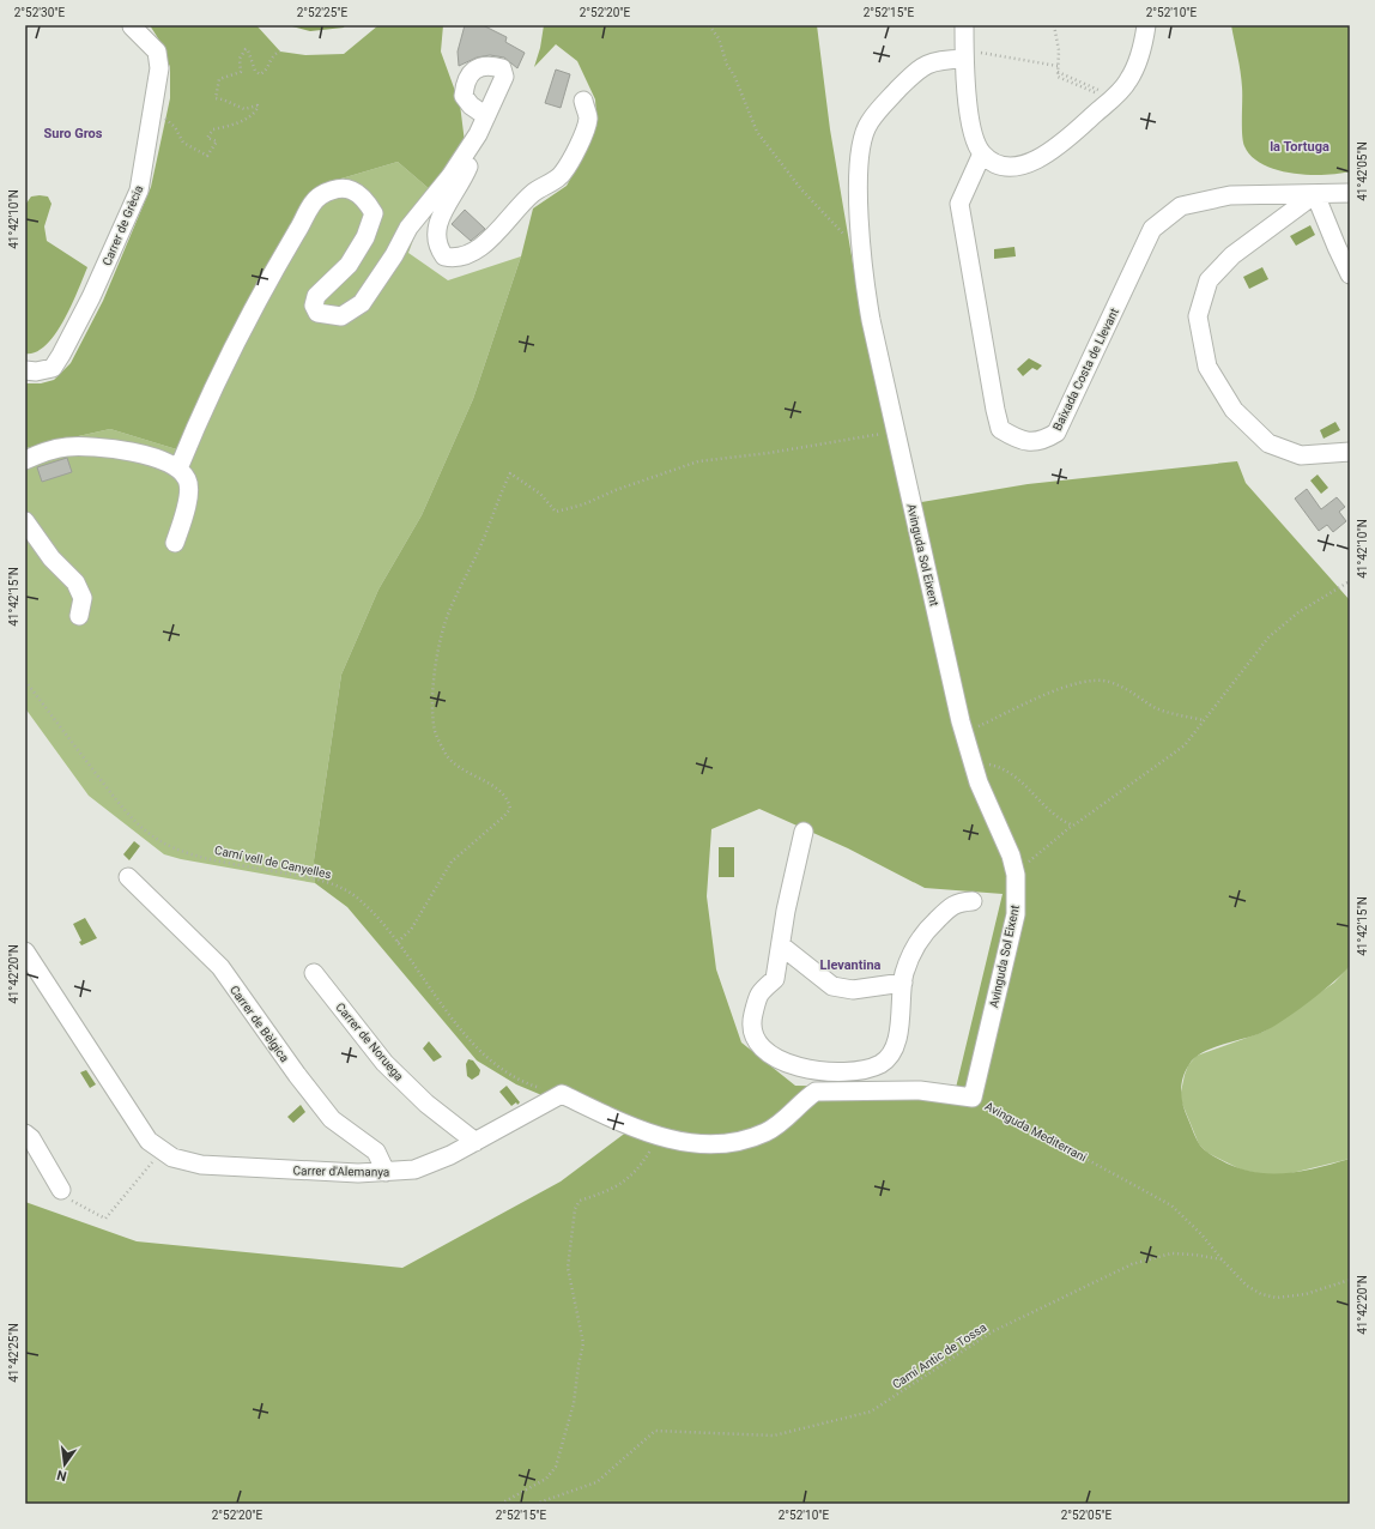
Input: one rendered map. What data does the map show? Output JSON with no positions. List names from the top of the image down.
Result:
{
  "streets": {
    "street": [
      "Carrer de Grècia",
      "Baixada Costa de Llevant",
      "Avinguda Sol Eixent",
      "Carrer de Bèlgica",
      "Carrer de Noruega",
      "Avinguda Mediterrani",
      "Carrer d'Alemanya"
    ],
    "path": ["Camí vell de Canyelles", "Camí Antic de Tossa"]
  },
  "crossings": [
    ["Avinguda Sol Eixent", "Avinguda Mediterrani"],
    ["Camí vell de Canyelles", "Carrer d'Alemanya"],
    ["Carrer de Bèlgica", "Carrer d'Alemanya"],
    ["Carrer de Noruega", "Carrer d'Alemanya"],
    ["Avinguda Mediterrani", "Camí Antic de Tossa"]
  ],
  "districts": ["Suro Gros", "la Tortuga", "Llevantina"],
  "north": "bottom",
  "coordinates": [
    "2°52'30\"E",
    "2°52'25\"E",
    "2°52'20\"E",
    "2°52'15\"E",
    "2°52'10\"E",
    "41°42'05\"N",
    "41°42'10\"N",
    "41°42'15\"N",
    "41°42'20\"N",
    "41°42'25\"N",
    "2°52'05\"E"
  ]
}
